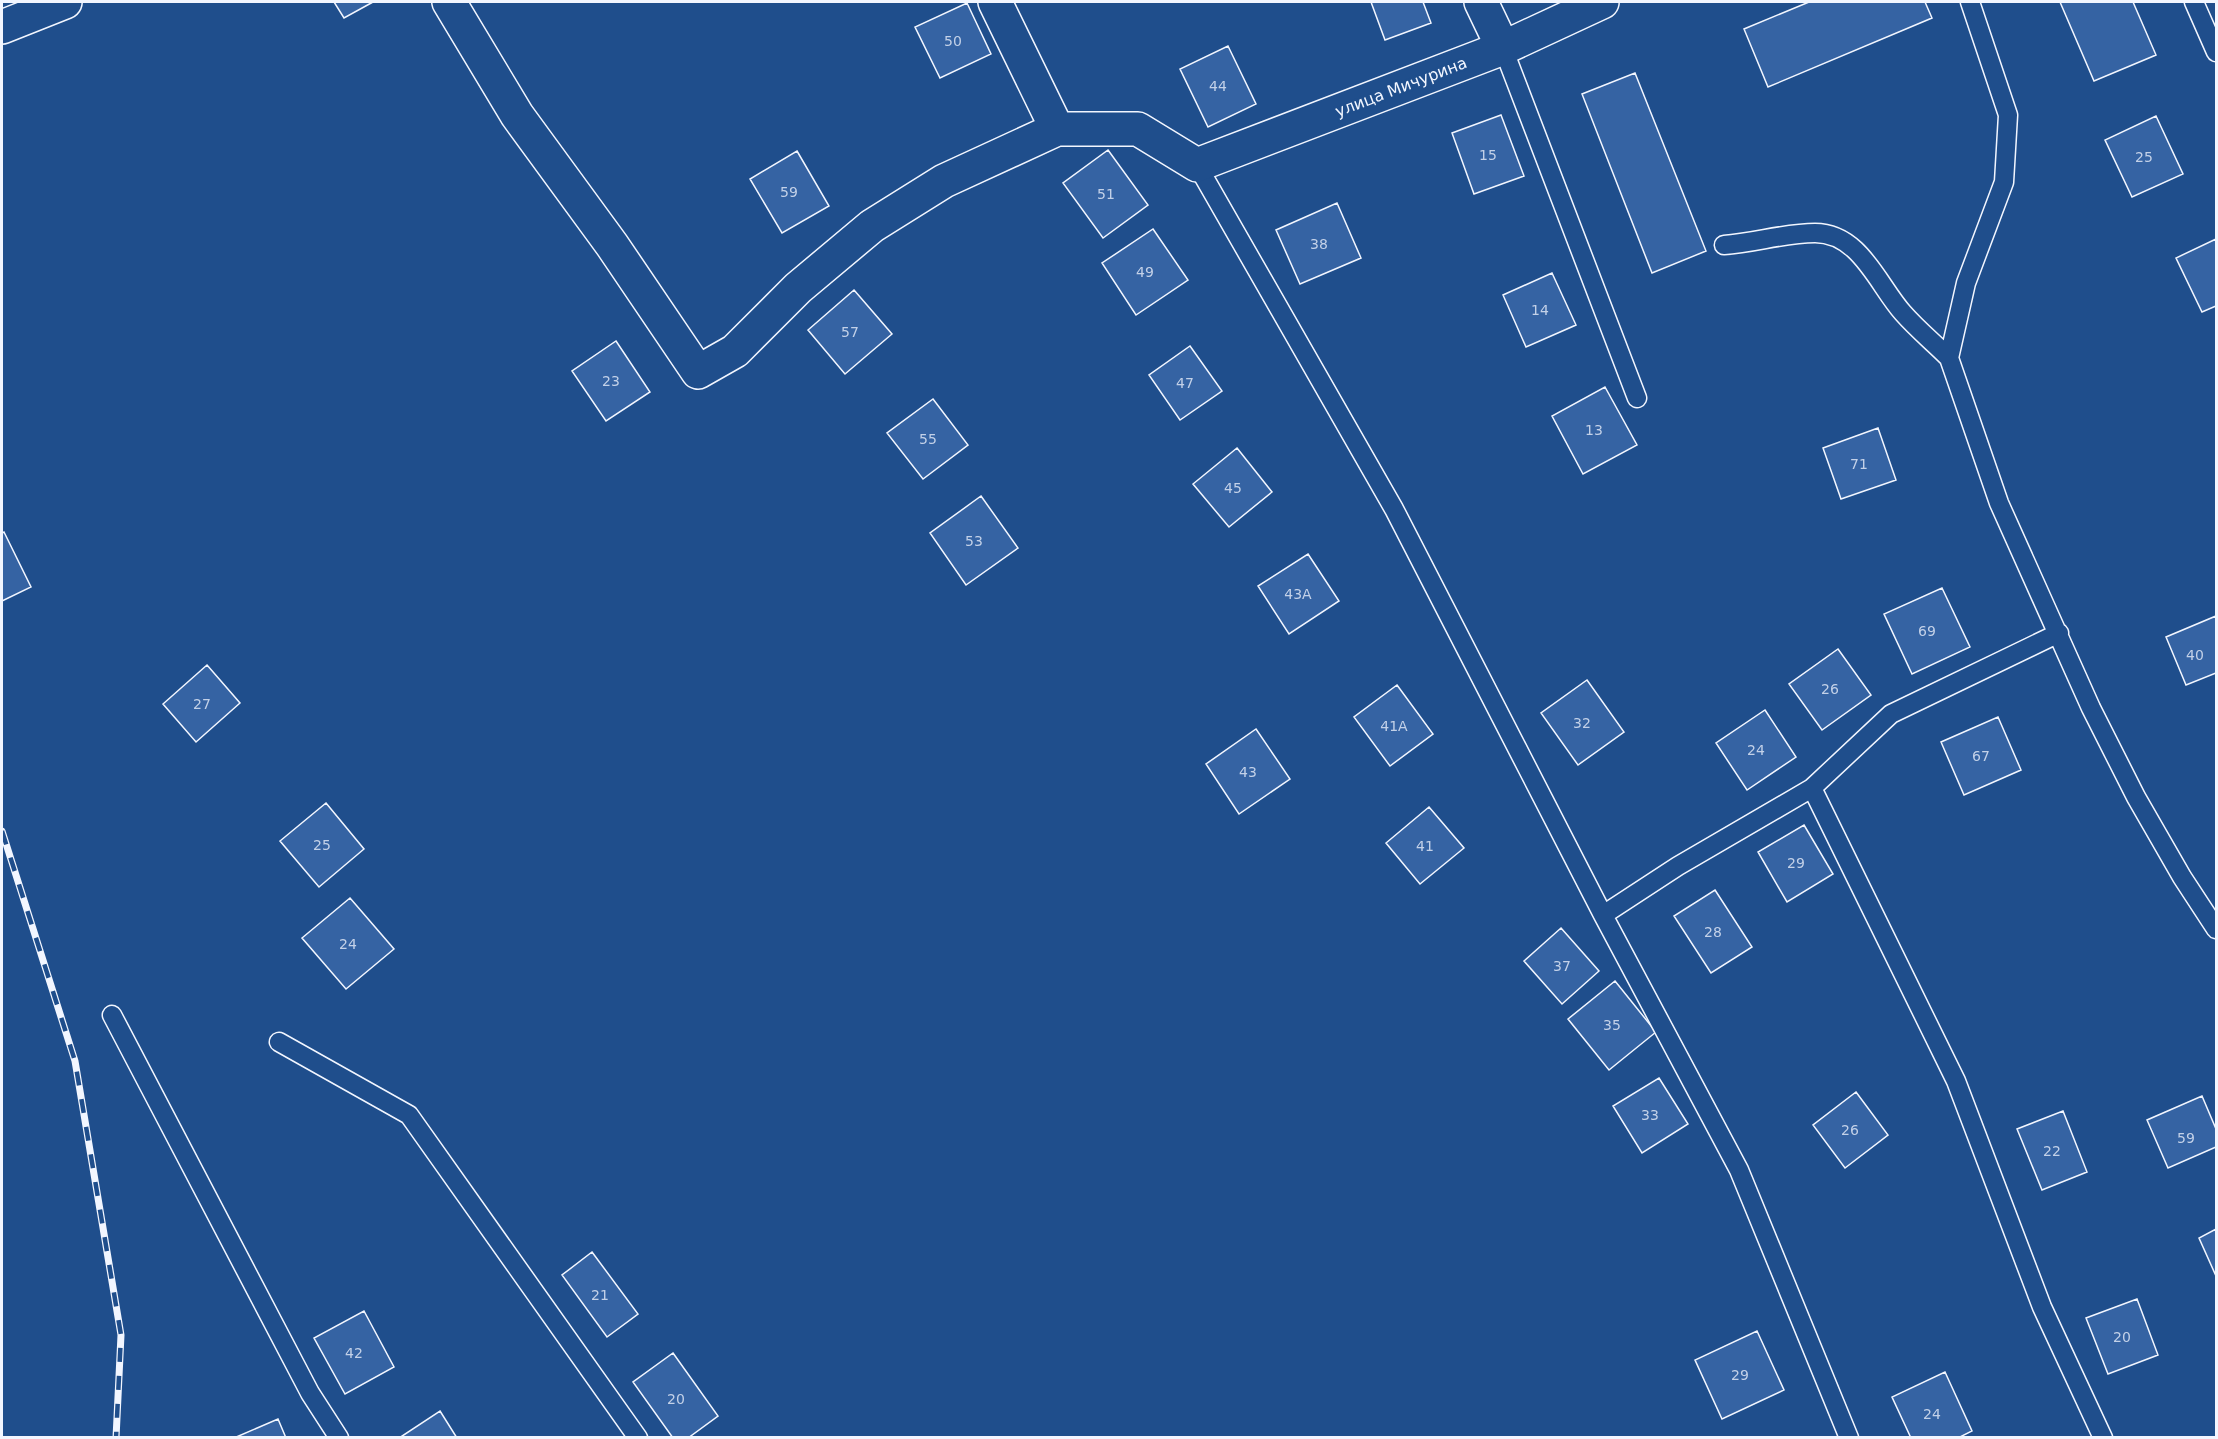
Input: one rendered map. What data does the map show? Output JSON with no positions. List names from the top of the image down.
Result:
{
  "streets": {
    "street": ["улица Мичурина"]
  },
  "house_numbers": [
    "50",
    "44",
    "15",
    "25",
    "59",
    "51",
    "38",
    "49",
    "14",
    "57",
    "23",
    "47",
    "13",
    "55",
    "71",
    "45",
    "53",
    "43А",
    "69",
    "40",
    "26",
    "27",
    "32",
    "41А",
    "24",
    "67",
    "43",
    "25",
    "41",
    "29",
    "28",
    "24",
    "37",
    "35",
    "33",
    "26",
    "59",
    "22",
    "21",
    "20",
    "42",
    "29",
    "20",
    "24"
  ]
}
